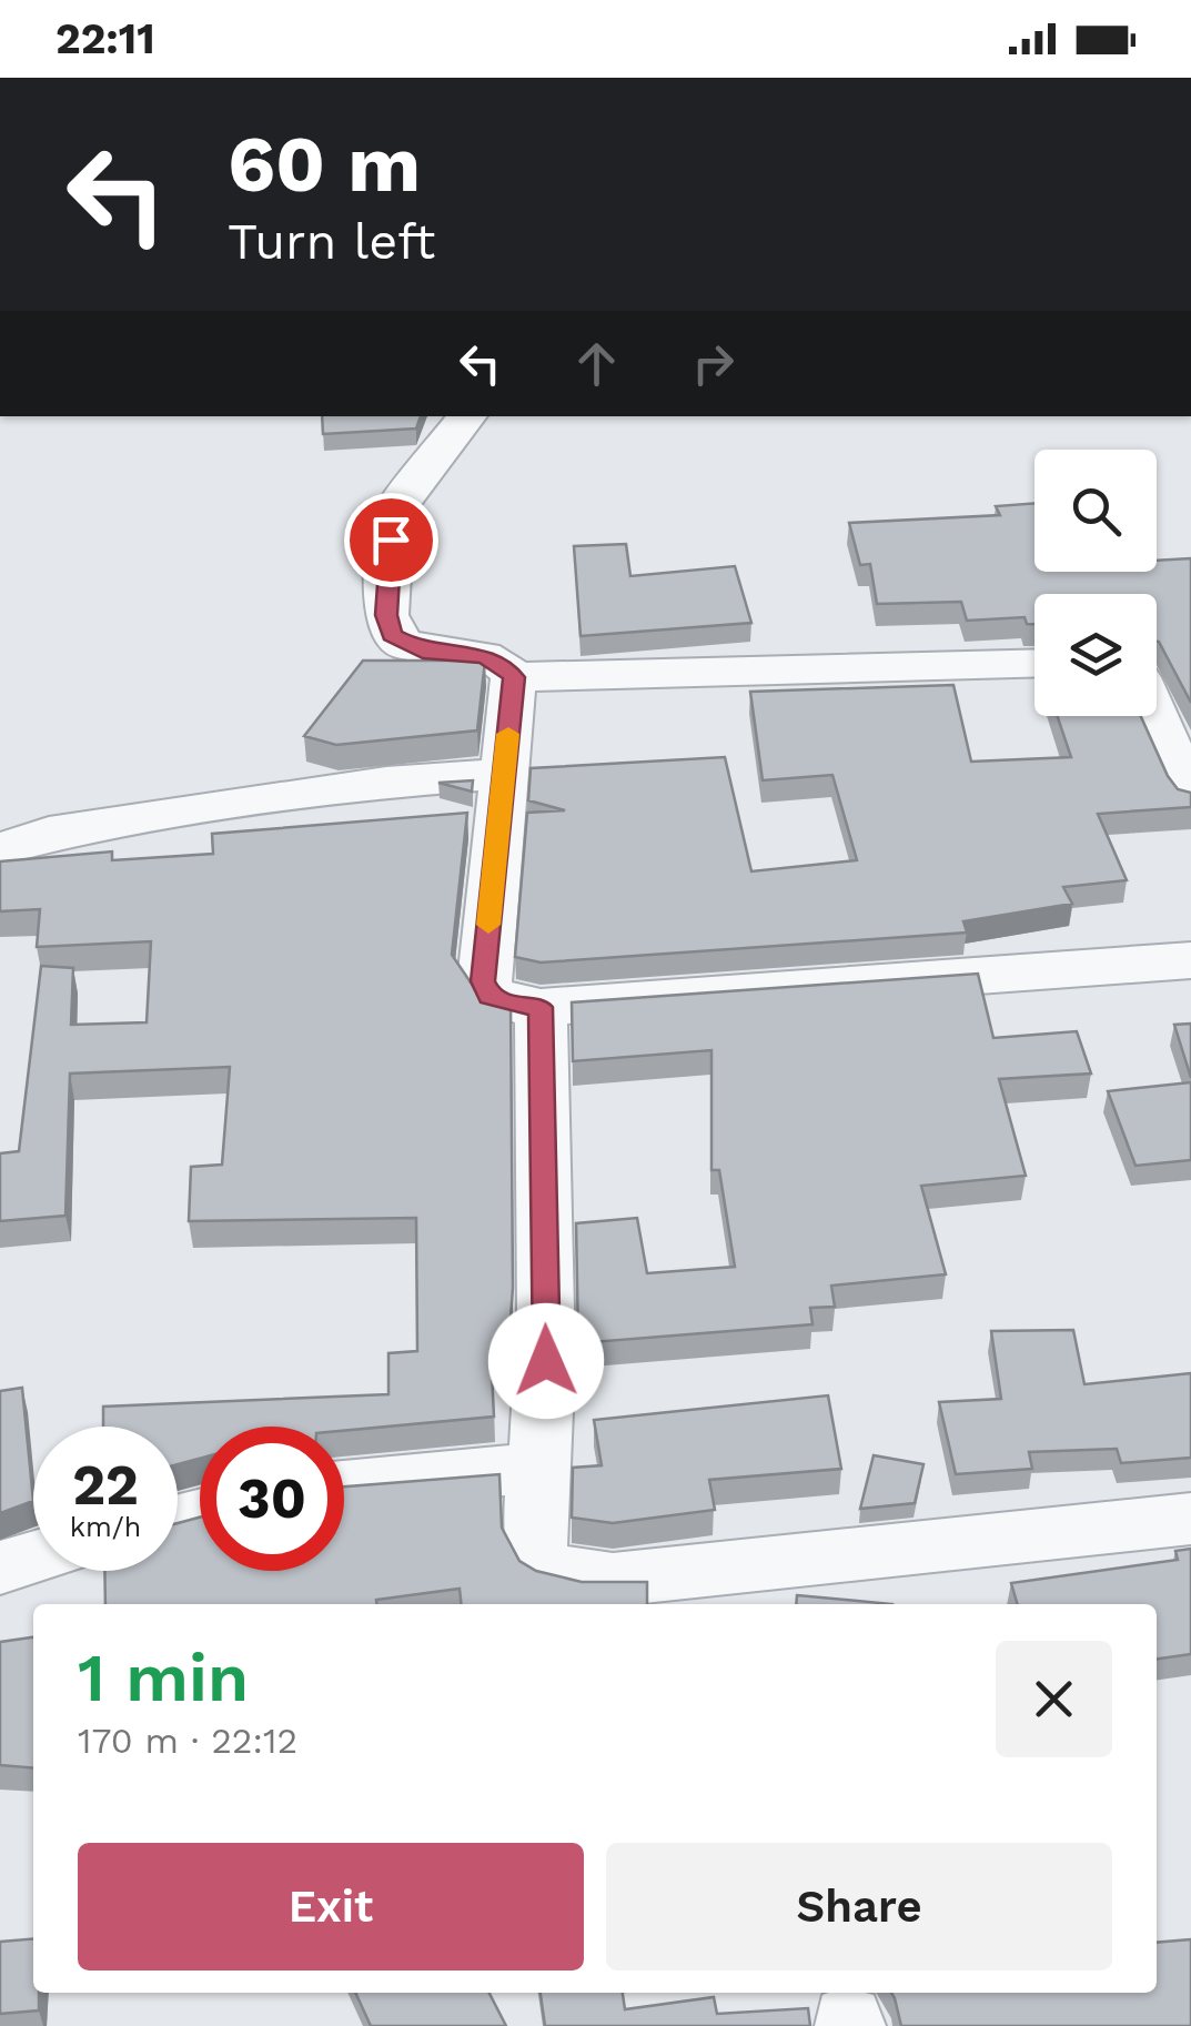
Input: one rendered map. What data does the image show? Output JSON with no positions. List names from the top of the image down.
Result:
{
  "page": {
    "status": "22:11",
    "turn": ["60 m", "Turn left"],
    "speed": "22 km/h",
    "limit": "30",
    "heading": ["1 min", "170 m · 22:12"],
    "buttons": ["Exit", "Share"]
  }
}
